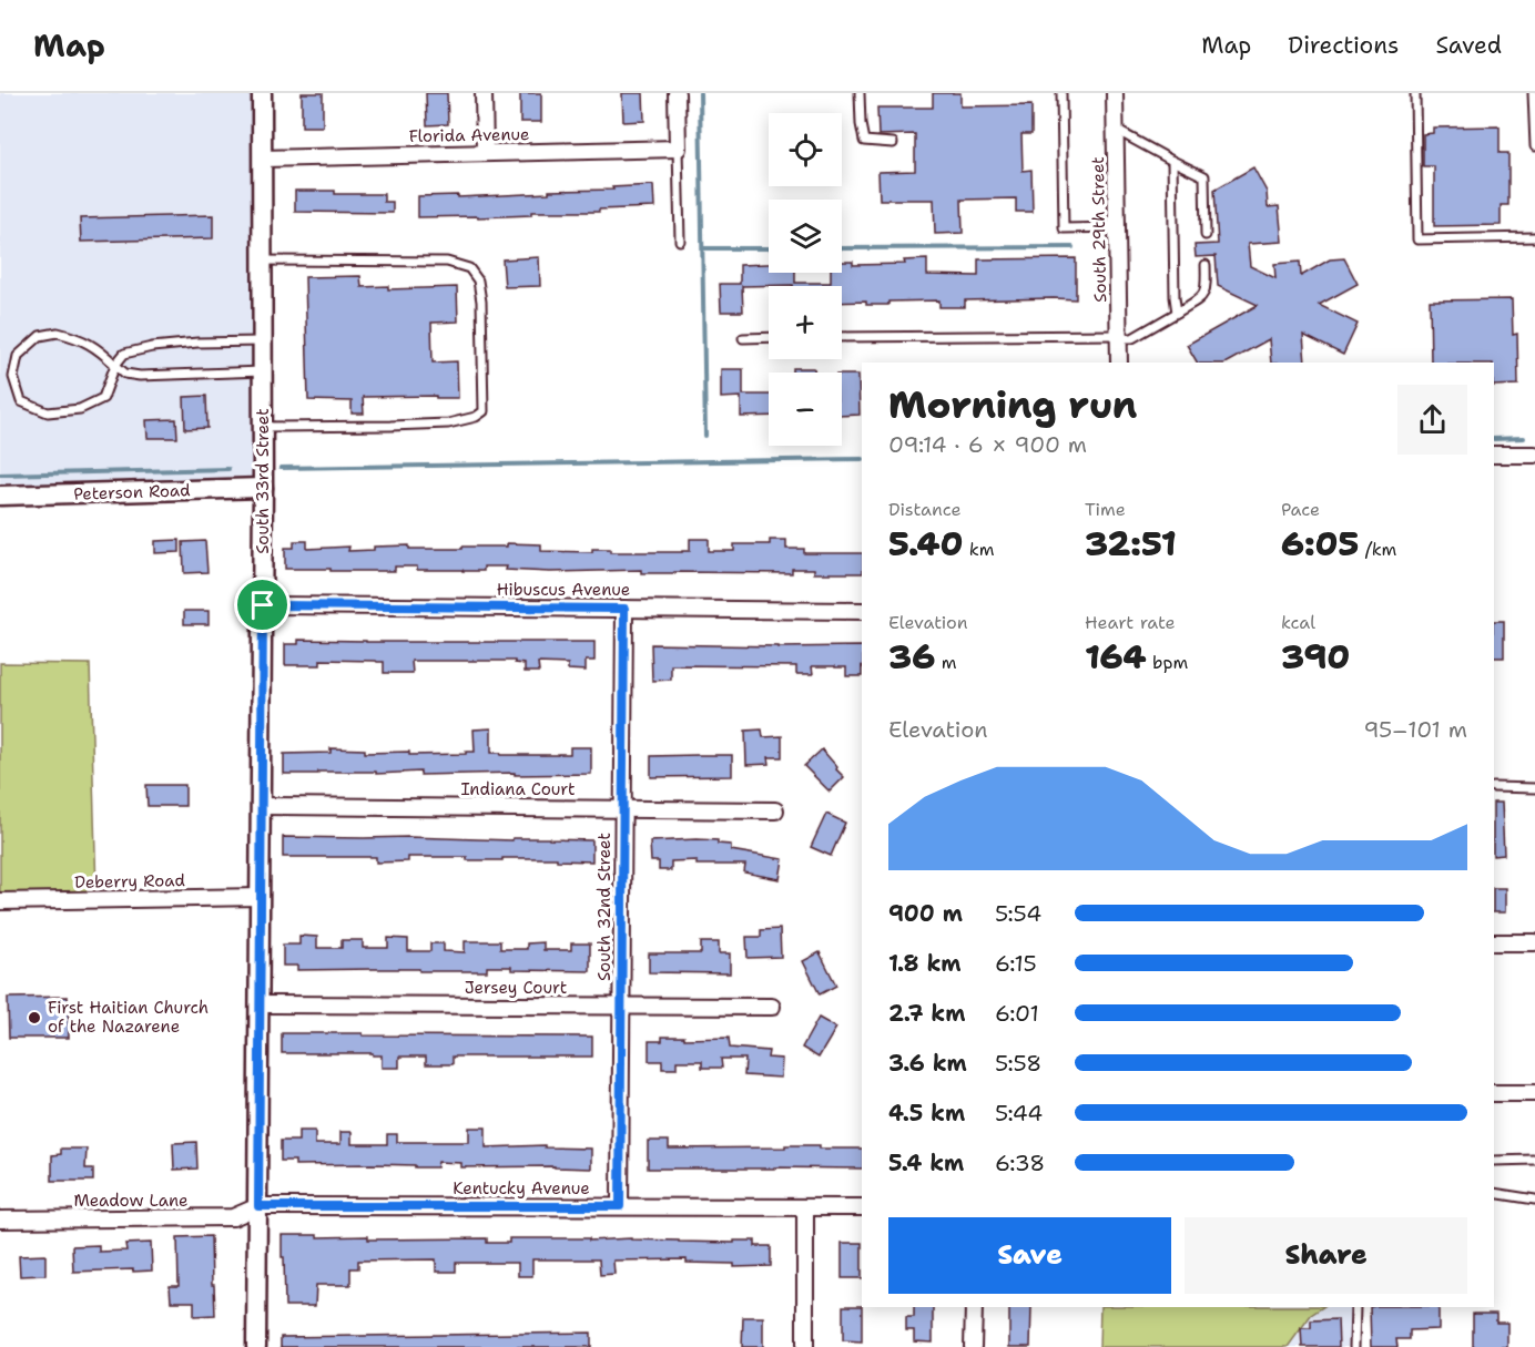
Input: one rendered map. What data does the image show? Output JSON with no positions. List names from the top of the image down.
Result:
{
  "streets": {
    "street": [
      "Florida Avenue",
      "South 29th Street",
      "South 33rd Street",
      "Peterson Road",
      "Hibuscus Avenue",
      "Indiana Court",
      "Deberry Road",
      "South 32nd Street",
      "Jersey Court",
      "Kentucky Avenue",
      "Meadow Lane"
    ]
  },
  "crossings": [
    ["Florida Avenue", "South 33rd Street"],
    ["South 33rd Street", "Peterson Road"],
    ["South 33rd Street", "Hibuscus Avenue"],
    ["South 33rd Street", "Indiana Court"],
    ["South 33rd Street", "Deberry Road"],
    ["South 33rd Street", "Jersey Court"],
    ["South 33rd Street", "Kentucky Avenue"],
    ["South 33rd Street", "Meadow Lane"],
    ["Hibuscus Avenue", "South 32nd Street"],
    ["Indiana Court", "South 32nd Street"],
    ["South 32nd Street", "Jersey Court"],
    ["South 32nd Street", "Kentucky Avenue"],
    ["Kentucky Avenue", "Meadow Lane"]
  ],
  "places": ["First Haitian Church of the Nazarene"],
  "page": {
    "header": "Map",
    "nav": ["Map", "Directions", "Saved"],
    "map_buttons": ["+", "−"],
    "heading": ["Morning run", "09:14 · 6 × 900 m"],
    "stats": [
      ["Distance", "5.40 km"],
      ["Time", "32:51"],
      ["Pace", "6:05 /km"],
      ["Elevation", "36 m"],
      ["Heart rate", "164 bpm"],
      ["kcal", "390"]
    ],
    "chart": ["Elevation", "95–101 m"],
    "list": [
      {
        "name": "900 m",
        "note": "5:54"
      },
      {
        "name": "1.8 km",
        "note": "6:15"
      },
      {
        "name": "2.7 km",
        "note": "6:01"
      },
      {
        "name": "3.6 km",
        "note": "5:58"
      },
      {
        "name": "4.5 km",
        "note": "5:44"
      },
      {
        "name": "5.4 km",
        "note": "6:38"
      }
    ],
    "buttons": ["Save", "Share"]
  }
}
